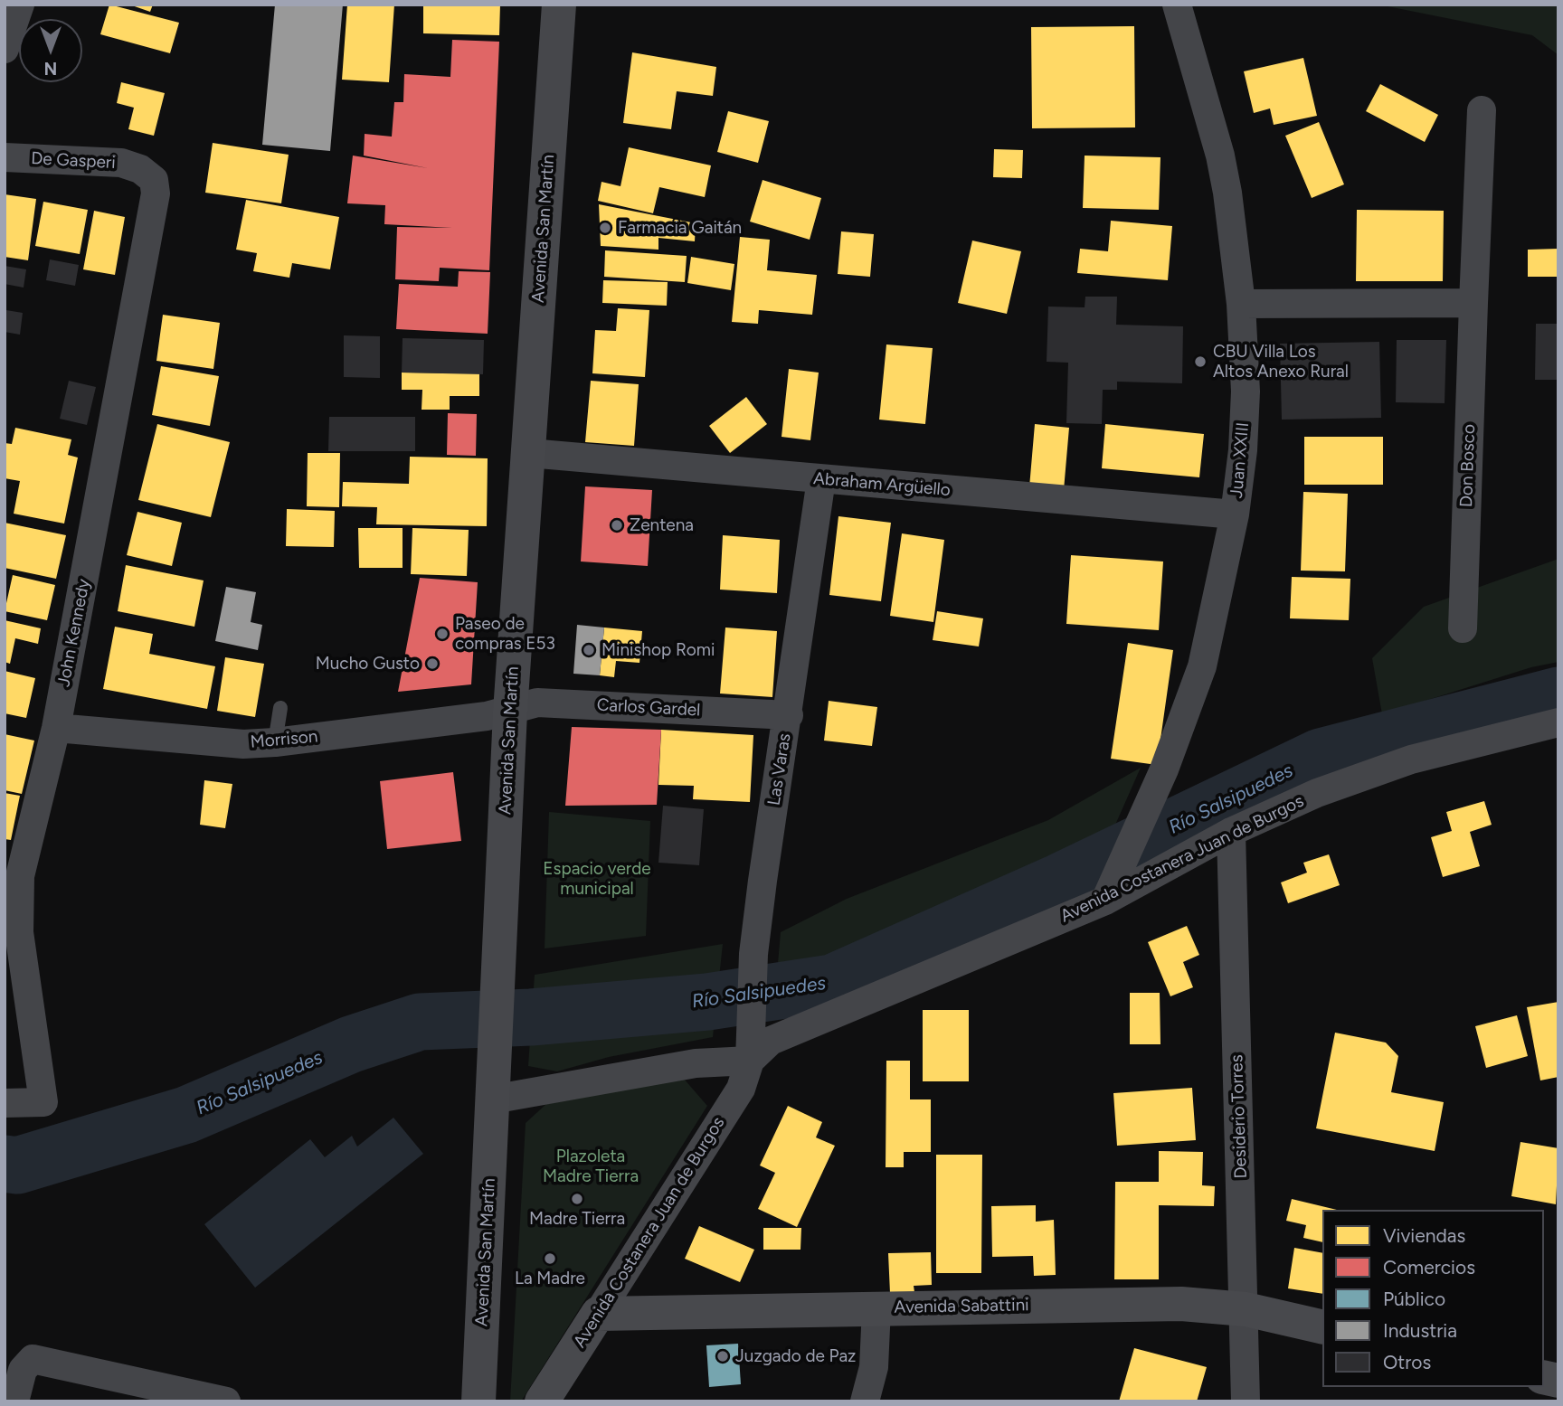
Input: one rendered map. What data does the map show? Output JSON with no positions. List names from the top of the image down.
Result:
{
  "streets": {
    "main road": ["Avenida San Martín"],
    "street": [
      "De Gasperi",
      "Juan XXIII",
      "Don Bosco",
      "Abraham Argüello",
      "John Kennedy",
      "Carlos Gardel",
      "Morrison",
      "Las Varas",
      "Avenida Costanera Juan de Burgos",
      "Desiderio Torres",
      "Avenida Sabattini"
    ]
  },
  "crossings": [
    ["De Gasperi", "John Kennedy"],
    ["Avenida San Martín", "Abraham Argüello"],
    ["Avenida San Martín", "Carlos Gardel"],
    ["Avenida San Martín", "Morrison"],
    ["Juan XXIII", "Abraham Argüello"],
    ["Juan XXIII", "Avenida Costanera Juan de Burgos"],
    ["Abraham Argüello", "Las Varas"],
    ["John Kennedy", "Morrison"],
    ["Carlos Gardel", "Morrison"],
    ["Carlos Gardel", "Las Varas"],
    ["Las Varas", "Avenida Costanera Juan de Burgos"],
    ["Avenida Costanera Juan de Burgos", "Desiderio Torres"],
    ["Avenida Costanera Juan de Burgos", "Avenida Sabattini"],
    ["Desiderio Torres", "Avenida Sabattini"]
  ],
  "water": ["Río Salsipuedes"],
  "parks": ["Espacio verde municipal", "Plazoleta Madre Tierra"],
  "places": [
    "Farmacia Gaitán",
    "CBU Villa Los Altos Anexo Rural",
    "Zentena",
    "Paseo de compras E53",
    "Minishop Romi",
    "Mucho Gusto",
    "Madre Tierra",
    "La Madre",
    "Juzgado de Paz"
  ],
  "legend": [
    "Viviendas",
    "Comercios",
    "Público",
    "Industria",
    "Otros"
  ],
  "north": "bottom"
}
